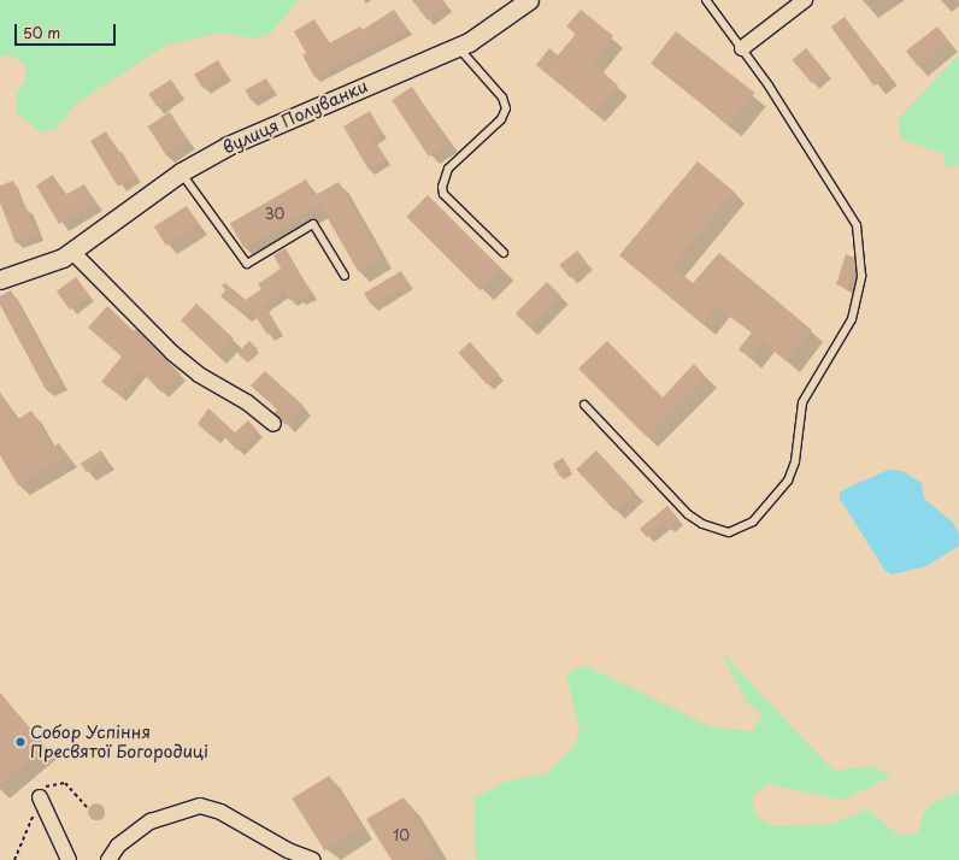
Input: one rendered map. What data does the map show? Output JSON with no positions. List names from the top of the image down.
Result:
{
  "streets": {
    "street": ["вулиця Полуванки"]
  },
  "places": ["Собор Успіння Пресвятої Богородиці"],
  "house_numbers": ["30", "10"],
  "scale_bar": "50 m"
}
